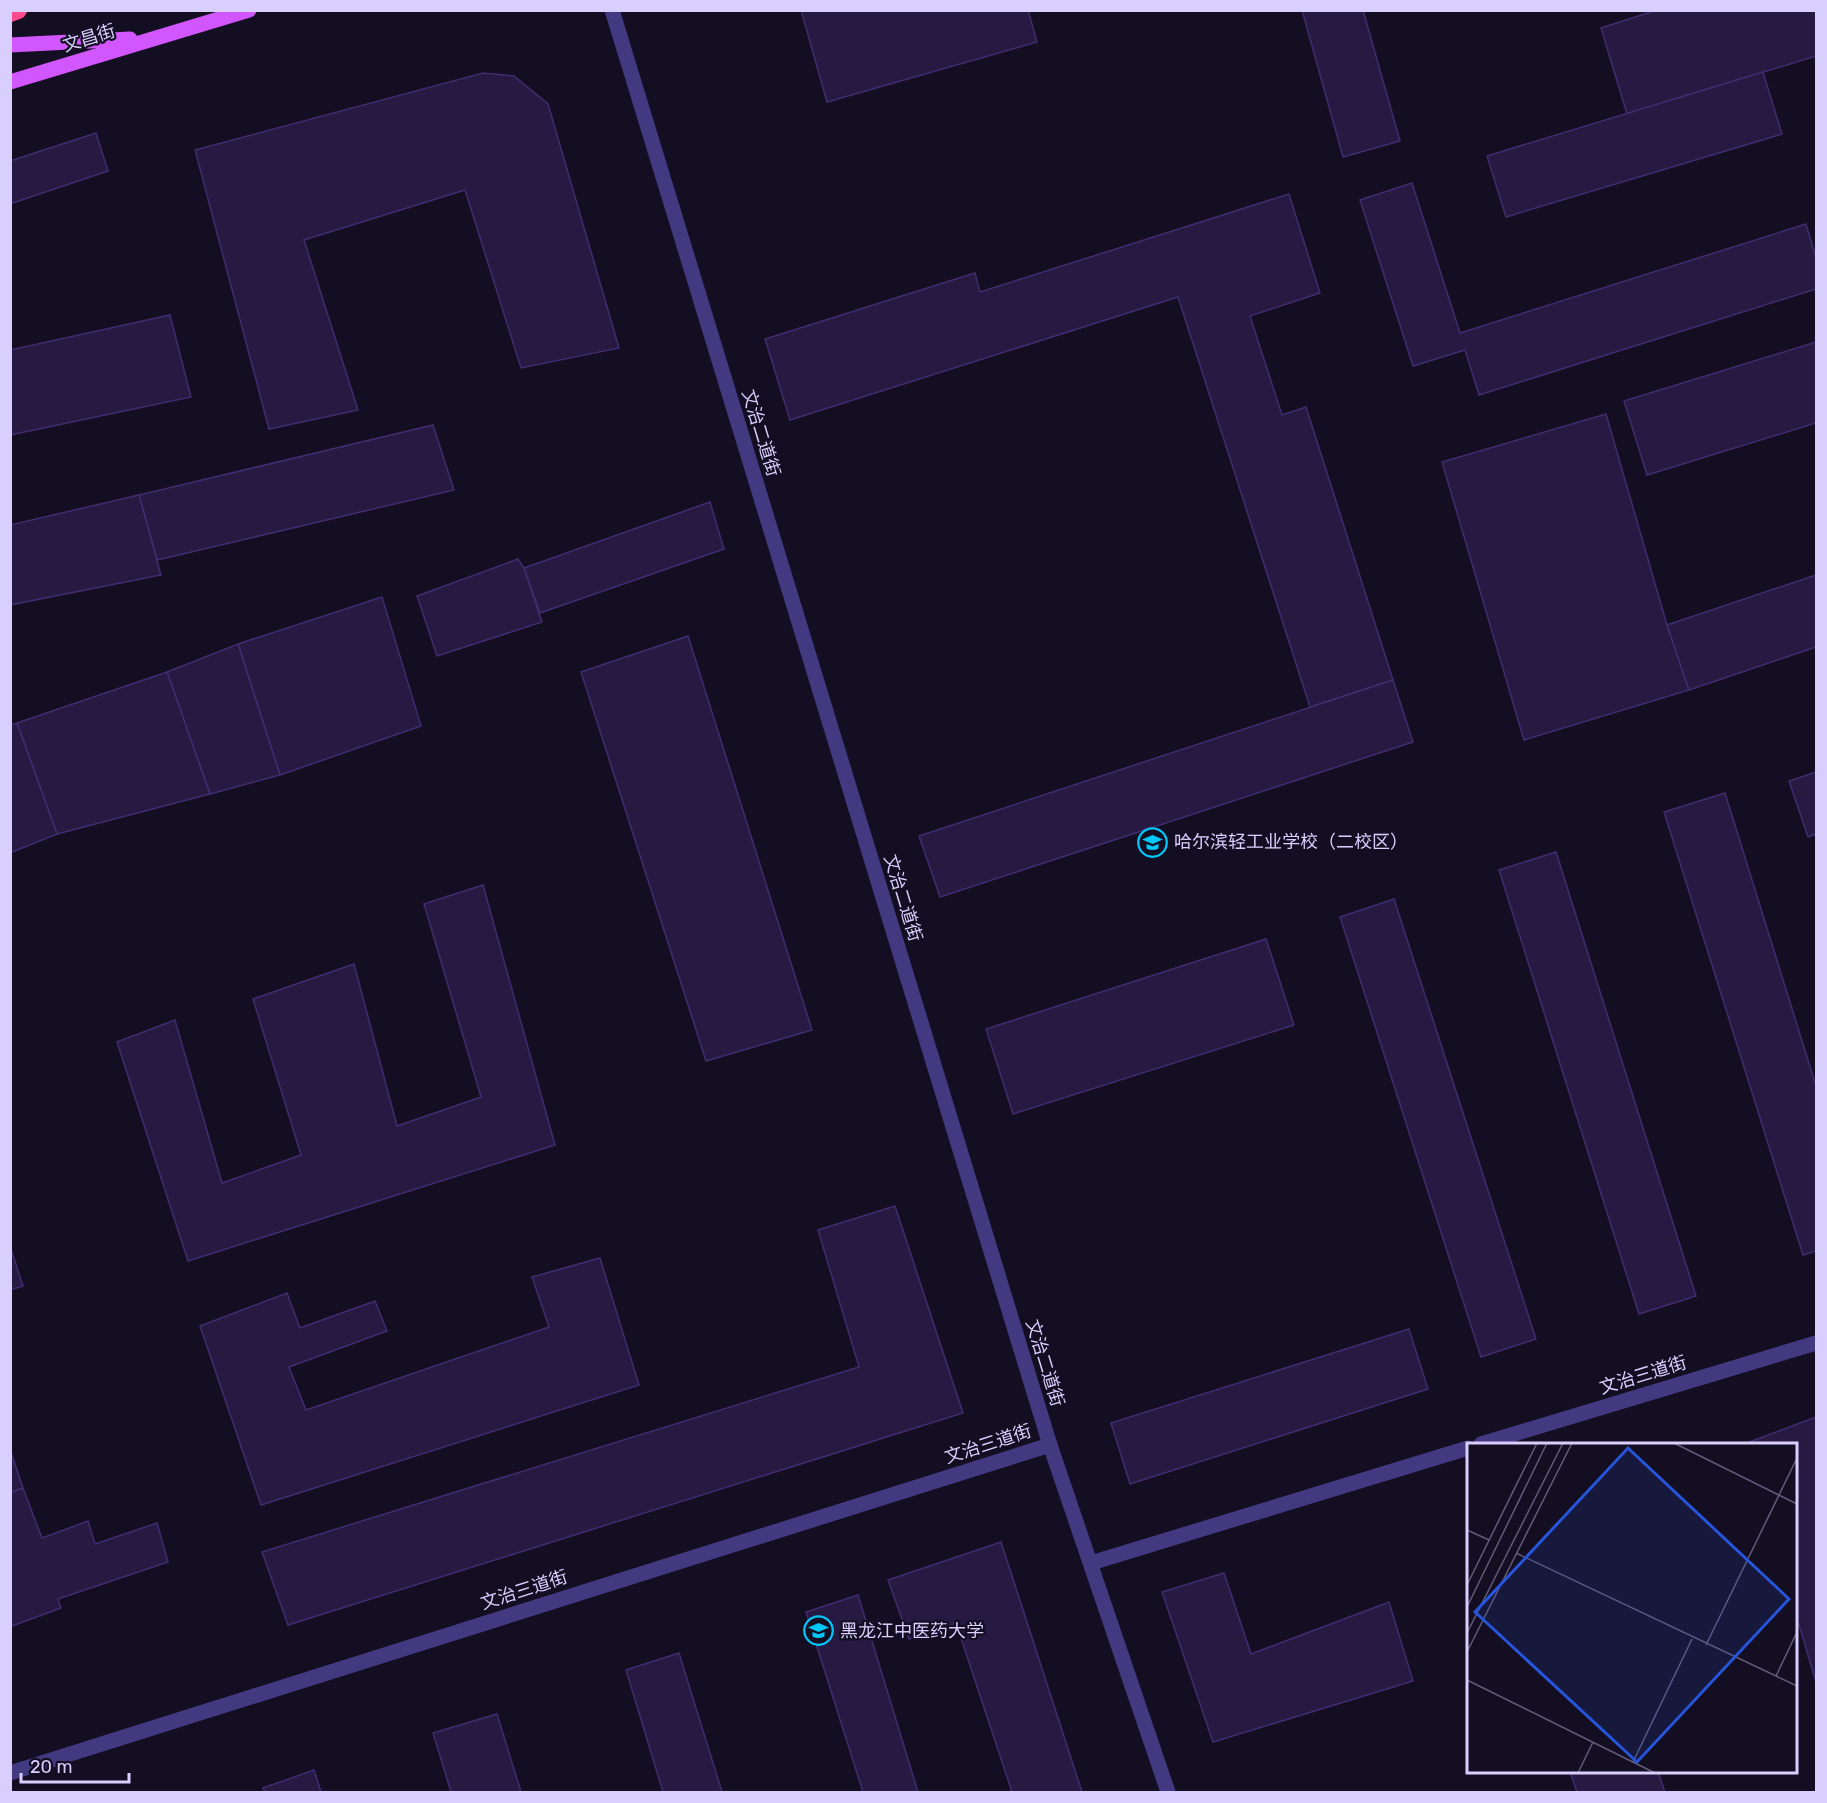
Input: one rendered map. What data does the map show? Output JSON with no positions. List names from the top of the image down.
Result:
{
  "streets": {
    "main road": ["文昌街"],
    "street": ["文治二道街", "文治三道街"]
  },
  "crossings": [
    ["文治二道街", "文治三道街"]
  ],
  "places": {
    "school or university": ["哈尔滨轻工业学校（二校区）", "黑龙江中医药大学"]
  },
  "scale_bar": "20 m"
}
